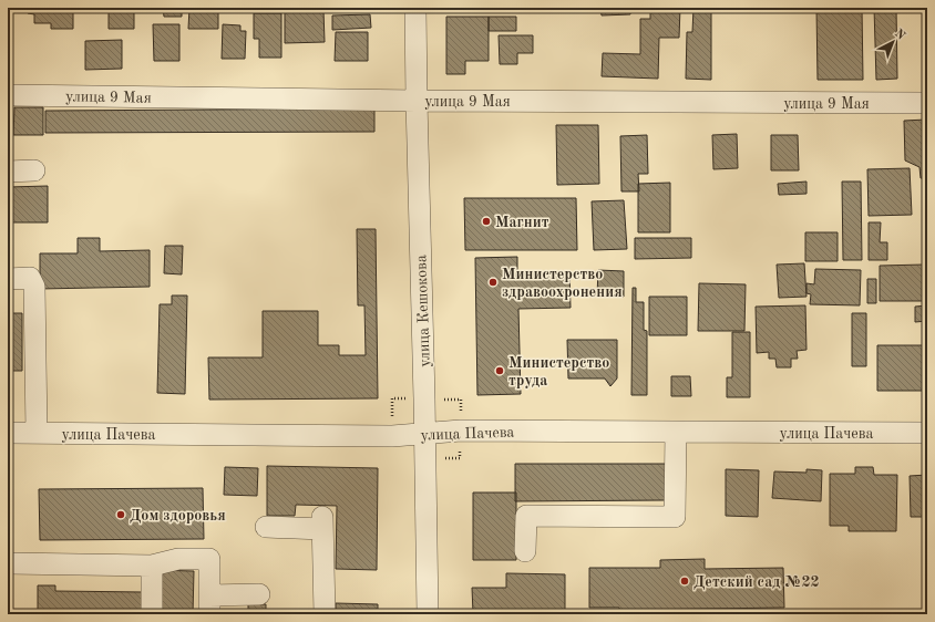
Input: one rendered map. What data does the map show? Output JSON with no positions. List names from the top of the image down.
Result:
{
  "streets": {
    "street": ["улица 9 Мая", "улица Кешокова", "улица Пачева"]
  },
  "crossings": [
    ["улица 9 Мая", "улица Кешокова"],
    ["улица Кешокова", "улица Пачева"]
  ],
  "places": [
    "Магнит",
    "Министерство здравоохронения",
    "Министерство труда",
    "Дом здоровья",
    "Детский сад №22"
  ],
  "north": "top right"
}
